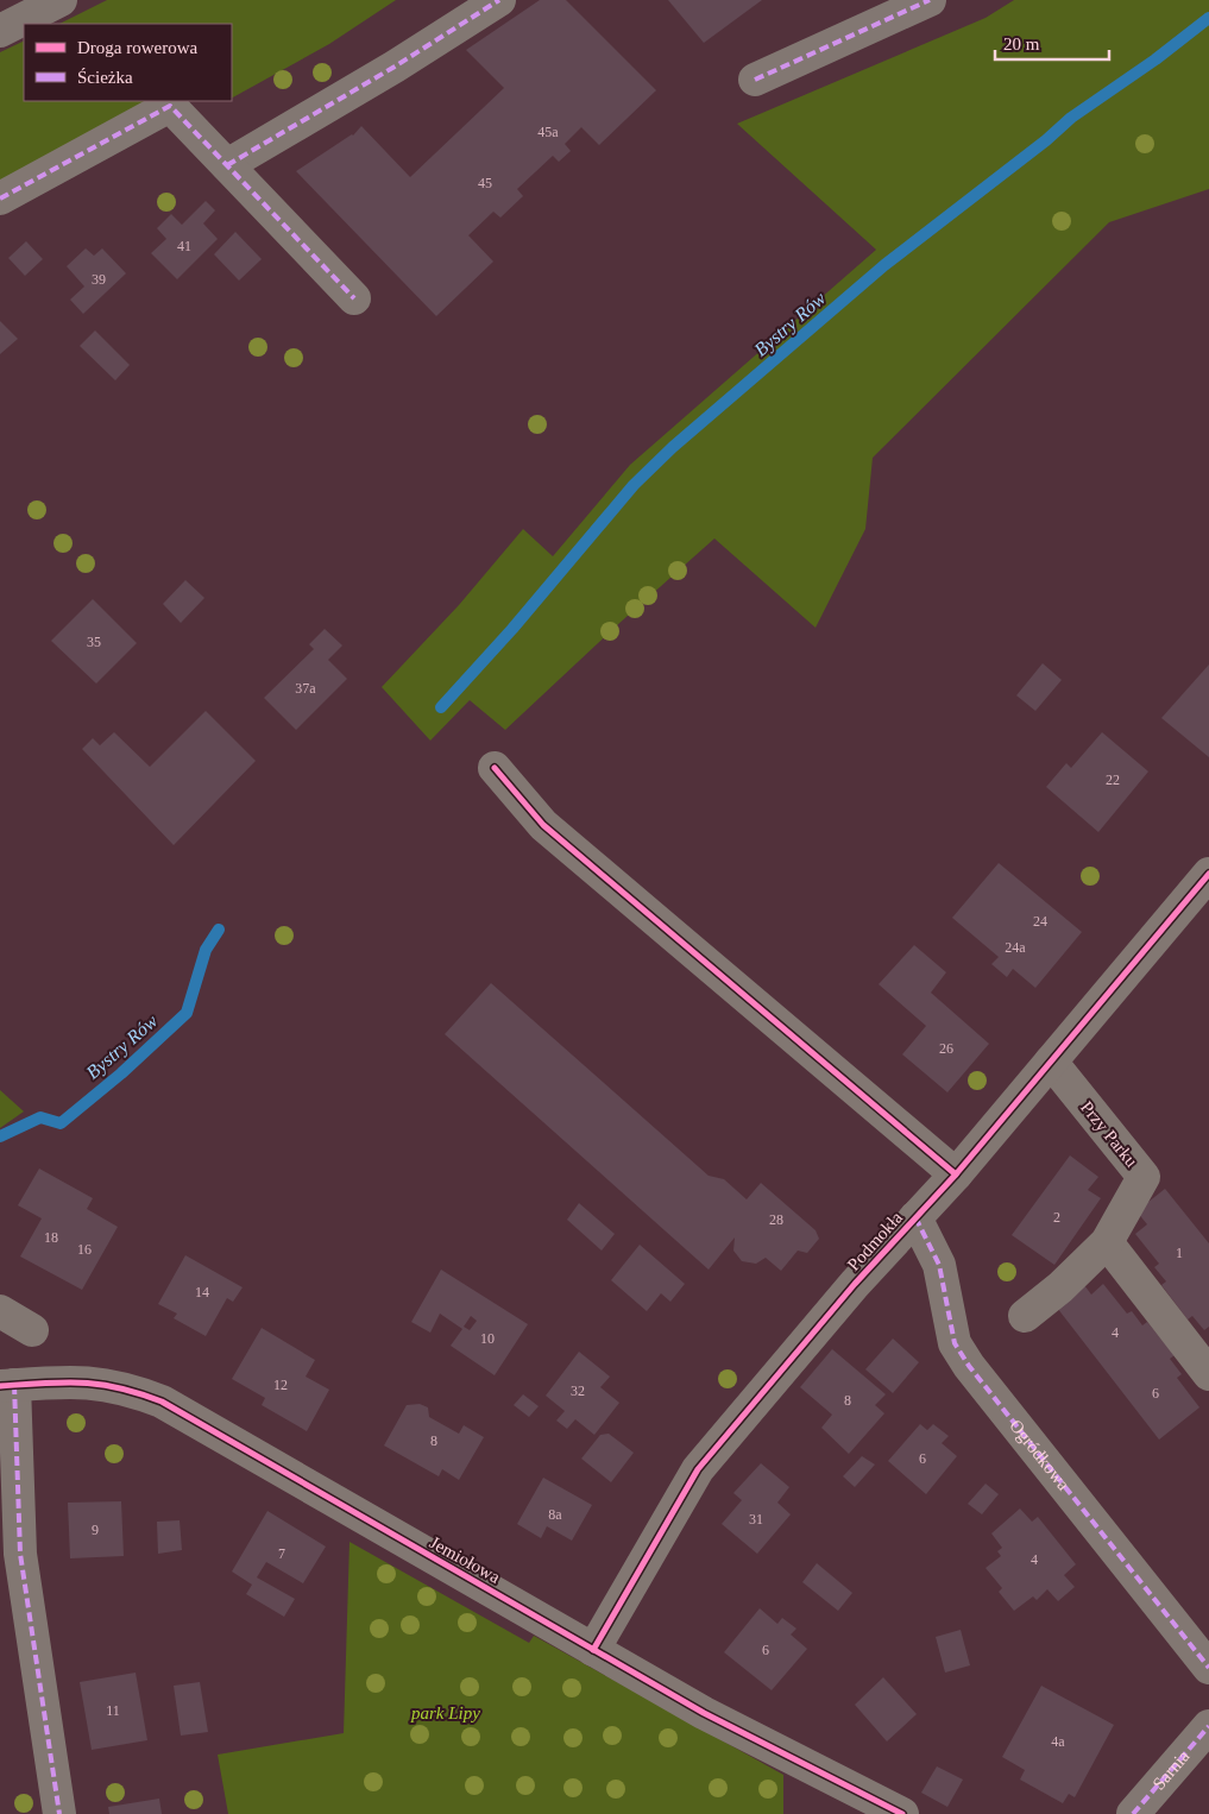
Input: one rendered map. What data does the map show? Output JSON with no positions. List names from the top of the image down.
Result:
{
  "streets": {
    "street": [
      "Przy Parku",
      "Podmokła",
      "Ogródkowa",
      "Jemiołowa",
      "Sarnia"
    ]
  },
  "crossings": [
    ["Przy Parku", "Podmokła"],
    ["Podmokła", "Ogródkowa"],
    ["Podmokła", "Jemiołowa"]
  ],
  "water": ["Bystry Rów"],
  "parks": ["park Lipy"],
  "house_numbers": [
    "45a",
    "45",
    "41",
    "39",
    "35",
    "37a",
    "22",
    "24",
    "24a",
    "26",
    "2",
    "28",
    "18",
    "16",
    "1",
    "14",
    "4",
    "10",
    "12",
    "32",
    "6",
    "8",
    "8",
    "6",
    "8a",
    "31",
    "9",
    "7",
    "4",
    "6",
    "11",
    "4a"
  ],
  "legend": ["Droga rowerowa", "Ścieżka"],
  "scale_bar": "20 m"
}
